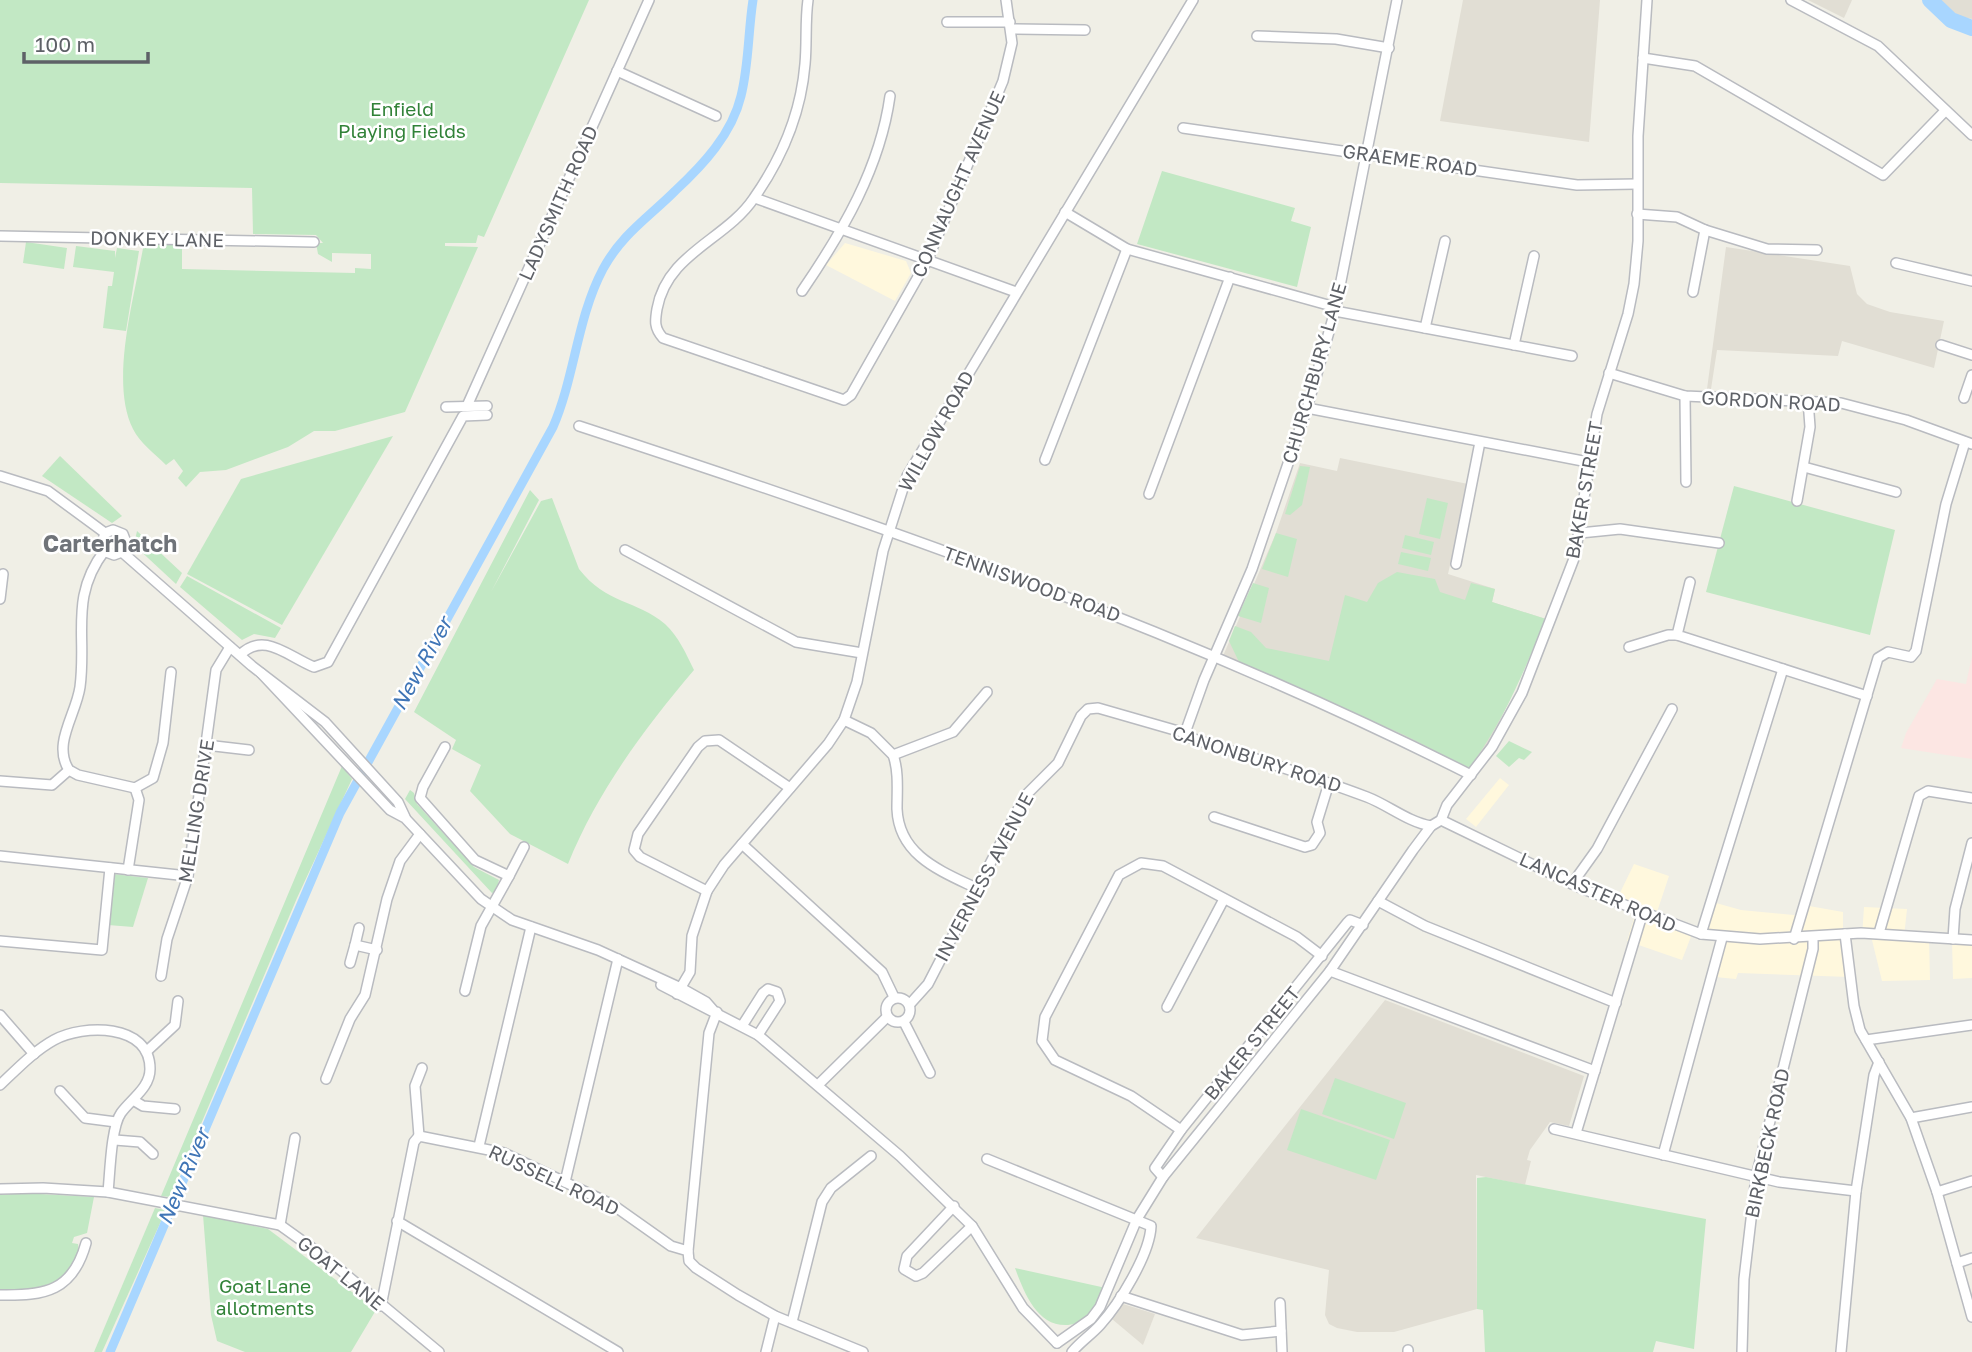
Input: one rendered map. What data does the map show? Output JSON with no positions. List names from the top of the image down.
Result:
{
  "streets": {
    "street": [
      "GRAEME ROAD",
      "CONNAUGHT AVENUE",
      "LADYSMITH ROAD",
      "DONKEY LANE",
      "CHURCHBURY LANE",
      "GORDON ROAD",
      "WILLOW ROAD",
      "BAKER STREET",
      "TENNISWOOD ROAD",
      "CANONBURY ROAD",
      "MELLING DRIVE",
      "INVERNESS AVENUE",
      "LANCASTER ROAD",
      "BIRKBECK ROAD",
      "RUSSELL ROAD",
      "GOAT LANE"
    ]
  },
  "crossings": [
    ["GRAEME ROAD", "CHURCHBURY LANE"],
    ["GRAEME ROAD", "BAKER STREET"],
    ["CHURCHBURY LANE", "TENNISWOOD ROAD"],
    ["CHURCHBURY LANE", "CANONBURY ROAD"],
    ["GORDON ROAD", "BAKER STREET"],
    ["WILLOW ROAD", "TENNISWOOD ROAD"],
    ["BAKER STREET", "TENNISWOOD ROAD"],
    ["BAKER STREET", "CANONBURY ROAD"],
    ["BAKER STREET", "LANCASTER ROAD"],
    ["CANONBURY ROAD", "INVERNESS AVENUE"],
    ["LANCASTER ROAD", "BIRKBECK ROAD"]
  ],
  "districts": ["Carterhatch"],
  "water": ["New River"],
  "parks": ["Enfield Playing Fields", "Goat Lane allotments"],
  "scale_bar": "100 m"
}
